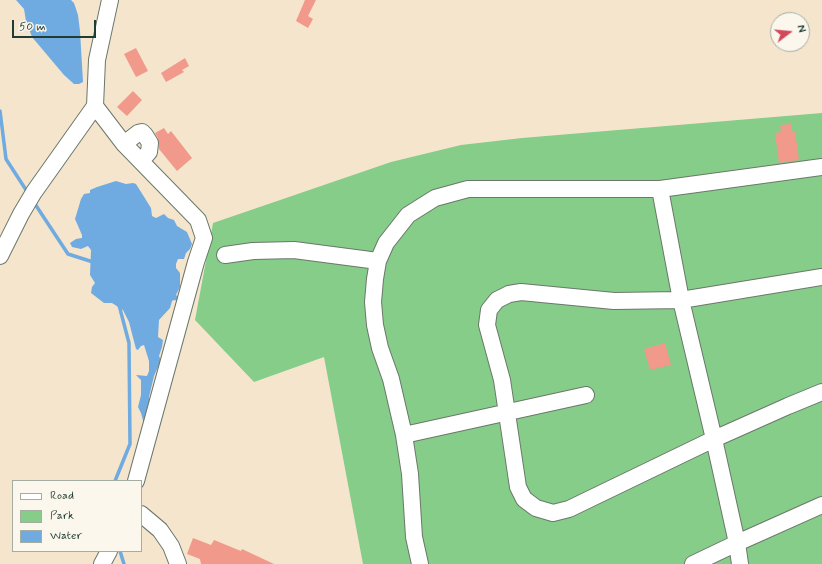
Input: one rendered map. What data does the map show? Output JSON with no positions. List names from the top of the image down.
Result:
{
  "legend": ["Road", "Park", "Water"],
  "scale_bar": "50 m",
  "north": "right"
}
